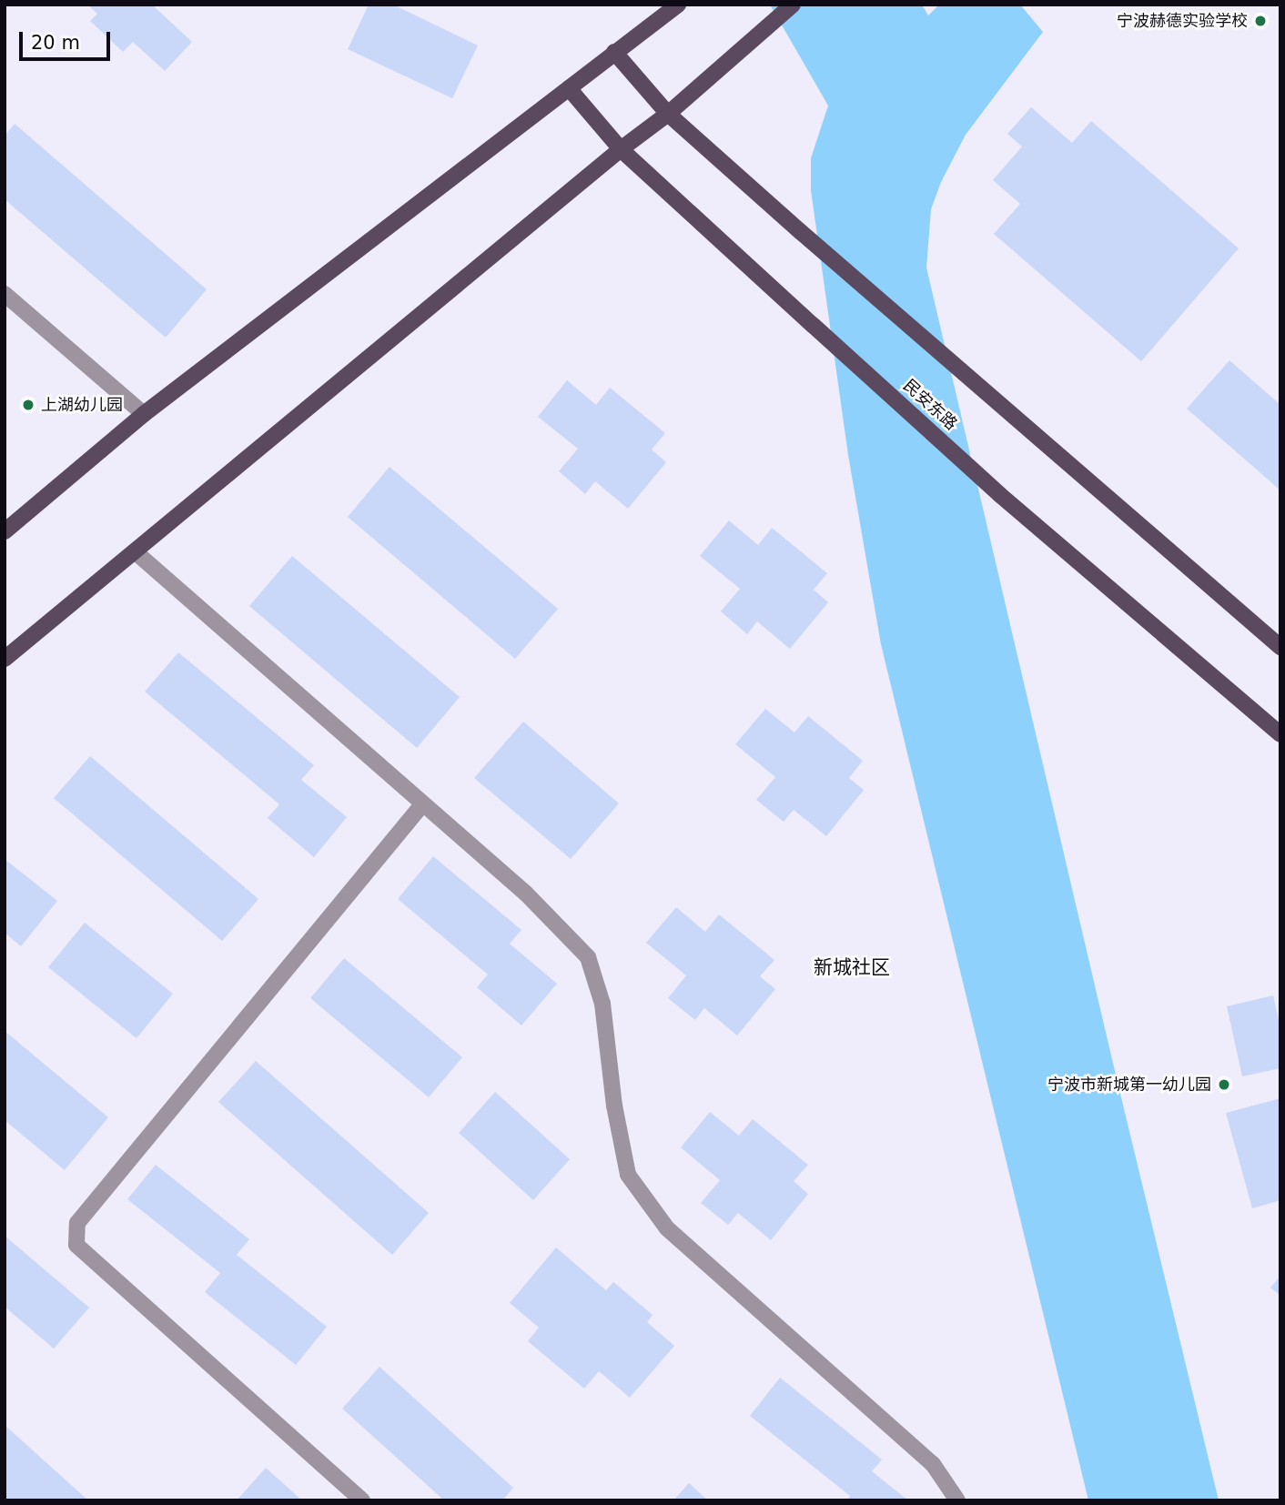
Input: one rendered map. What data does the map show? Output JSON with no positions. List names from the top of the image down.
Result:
{
  "streets": {
    "main road": ["民安东路"]
  },
  "districts": ["新城社区"],
  "places": ["宁波赫德实验学校", "上湖幼儿园", "宁波市新城第一幼儿园"],
  "scale_bar": "20 m"
}
